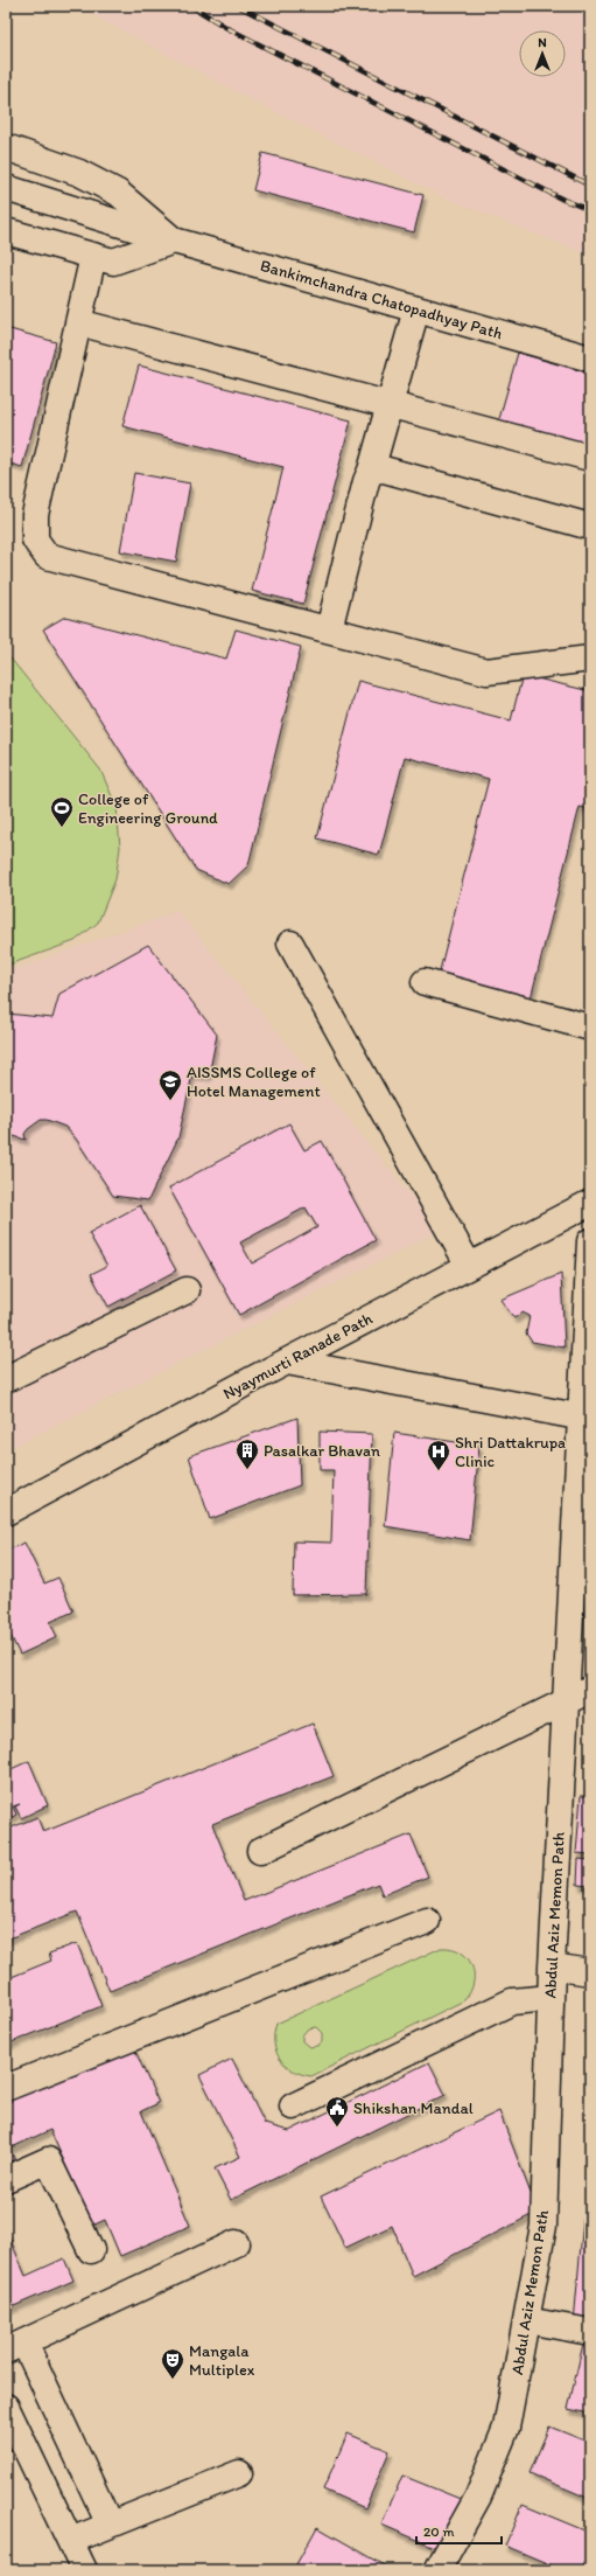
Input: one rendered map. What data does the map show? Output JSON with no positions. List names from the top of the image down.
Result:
{
  "streets": {
    "street": ["Bankimchandra Chatopadhyay Path", "Nyaymurti Ranade Path", "Abdul Aziz Memon Path"]
  },
  "places": {
    "sports": ["College of Engineering Ground"],
    "school or university": ["AISSMS College of Hotel Management"],
    "building": ["Pasalkar Bhavan"],
    "hospital": ["Shri Dattakrupa Clinic"],
    "public building": ["Shikshan Mandal"],
    "theatre": ["Mangala Multiplex"]
  },
  "scale_bar": "20 m",
  "north": "top"
}
